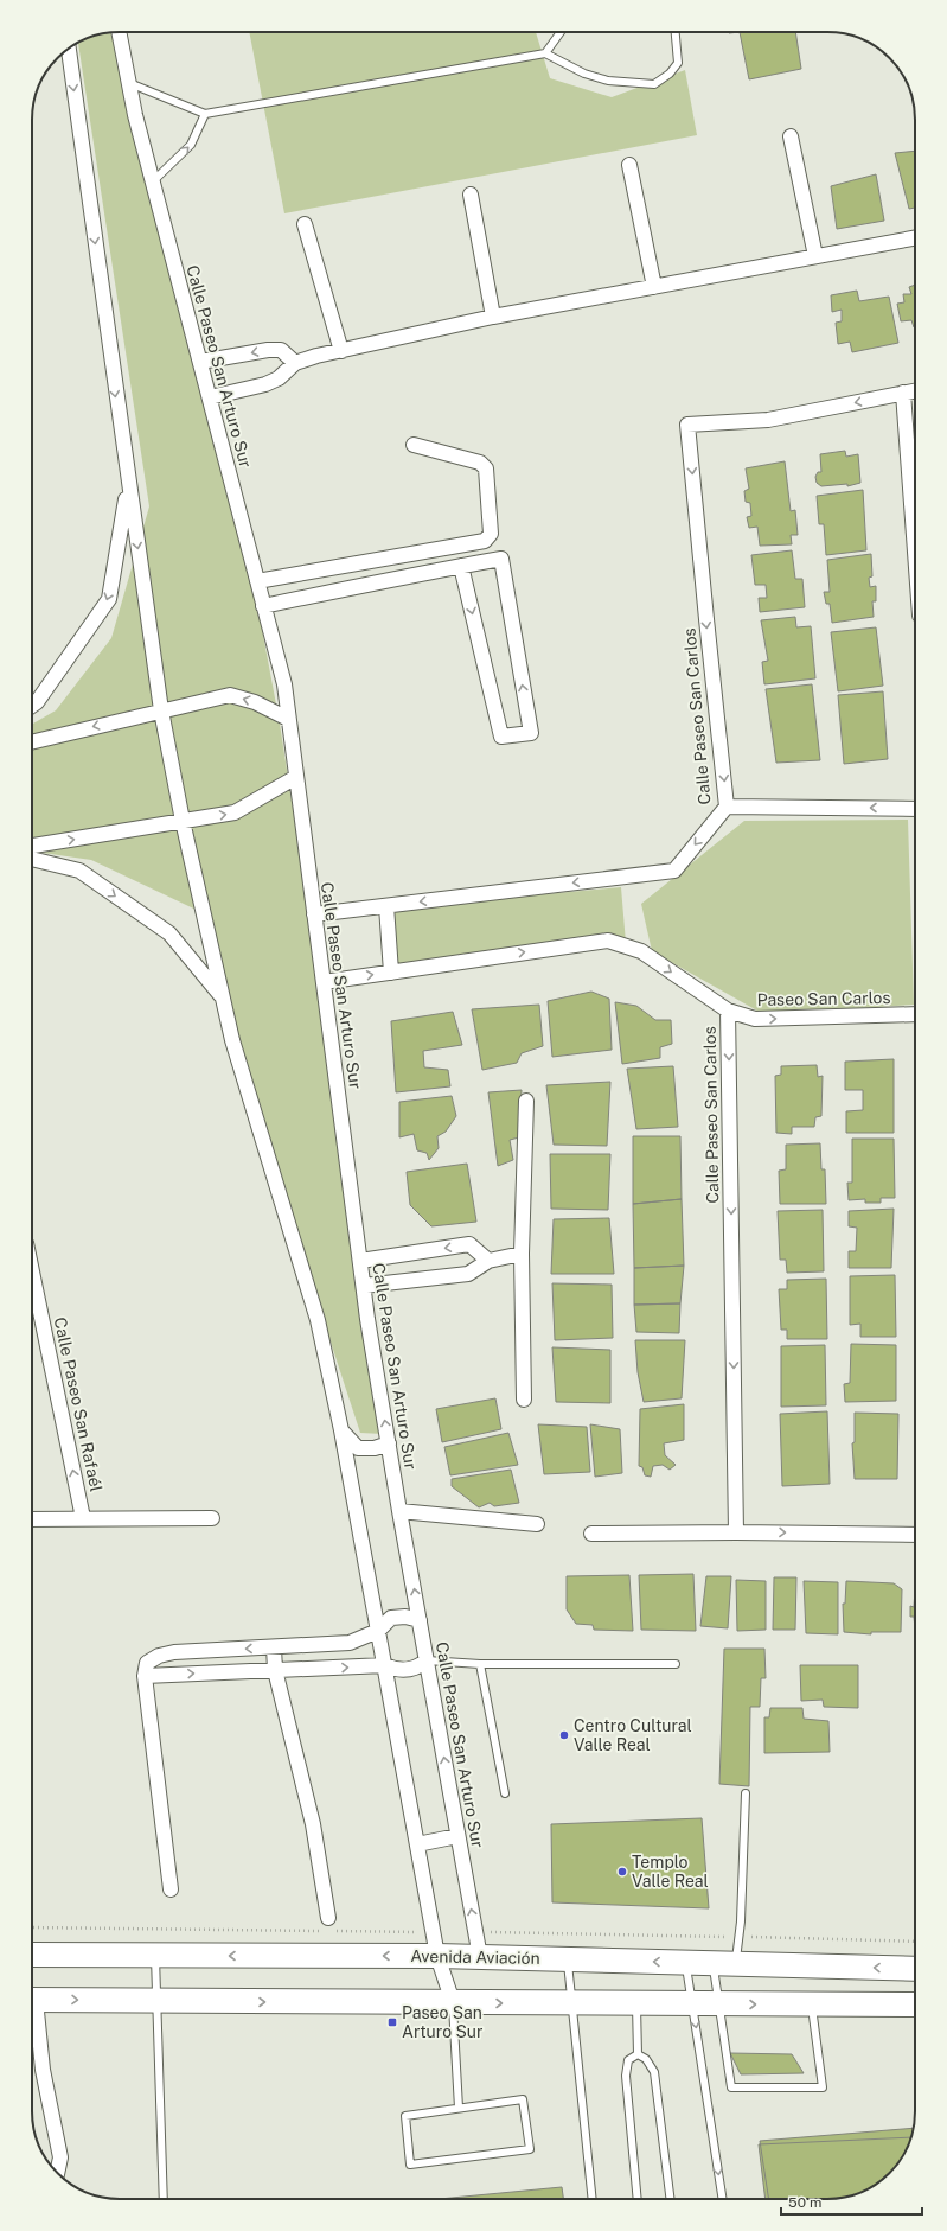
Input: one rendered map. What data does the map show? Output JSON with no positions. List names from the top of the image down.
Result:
{
  "streets": {
    "main road": ["Avenida Aviación"],
    "street": [
      "Calle Paseo San Arturo Sur",
      "Calle Paseo San Carlos",
      "Paseo San Carlos",
      "Calle Paseo San Rafaél"
    ]
  },
  "crossings": [
    ["Calle Paseo San Arturo Sur", "Calle Paseo San Carlos"],
    ["Calle Paseo San Arturo Sur", "Avenida Aviación"],
    ["Calle Paseo San Carlos", "Paseo San Carlos"]
  ],
  "one_way": ["Paseo San Carlos", "Calle Paseo San Rafaél"],
  "places": {
    "other": ["Centro Cultural Valle Real", "Templo Valle Real"],
    "transit": ["Paseo San Arturo Sur"]
  },
  "scale_bar": "50 m"
}
